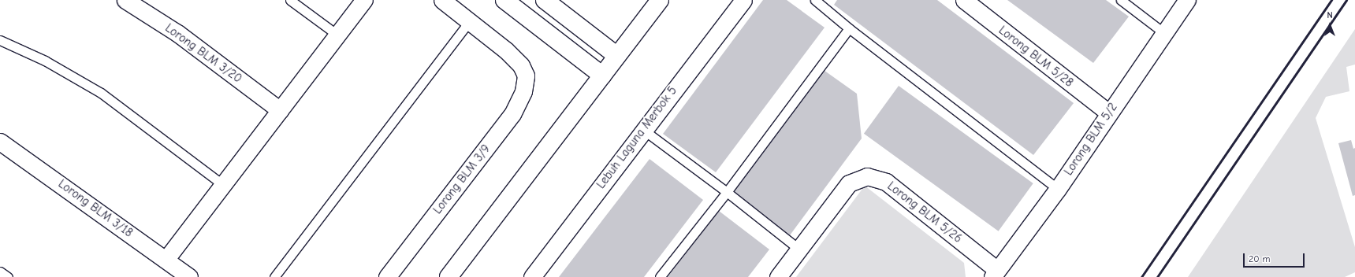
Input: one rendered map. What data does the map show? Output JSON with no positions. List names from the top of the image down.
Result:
{
  "streets": {
    "street": [
      "Lorong BLM 3/20",
      "Lorong BLM 5/28",
      "Lebuh Laguna Merbok 5",
      "Lorong BLM 5/2",
      "Lorong BLM 3/9",
      "Lorong BLM 3/18",
      "Lorong BLM 5/26"
    ]
  },
  "crossings": [
    ["Lorong BLM 5/28", "Lorong BLM 5/2"],
    ["Lorong BLM 5/2", "Lorong BLM 5/26"]
  ],
  "scale_bar": "20 m",
  "north": "top"
}
